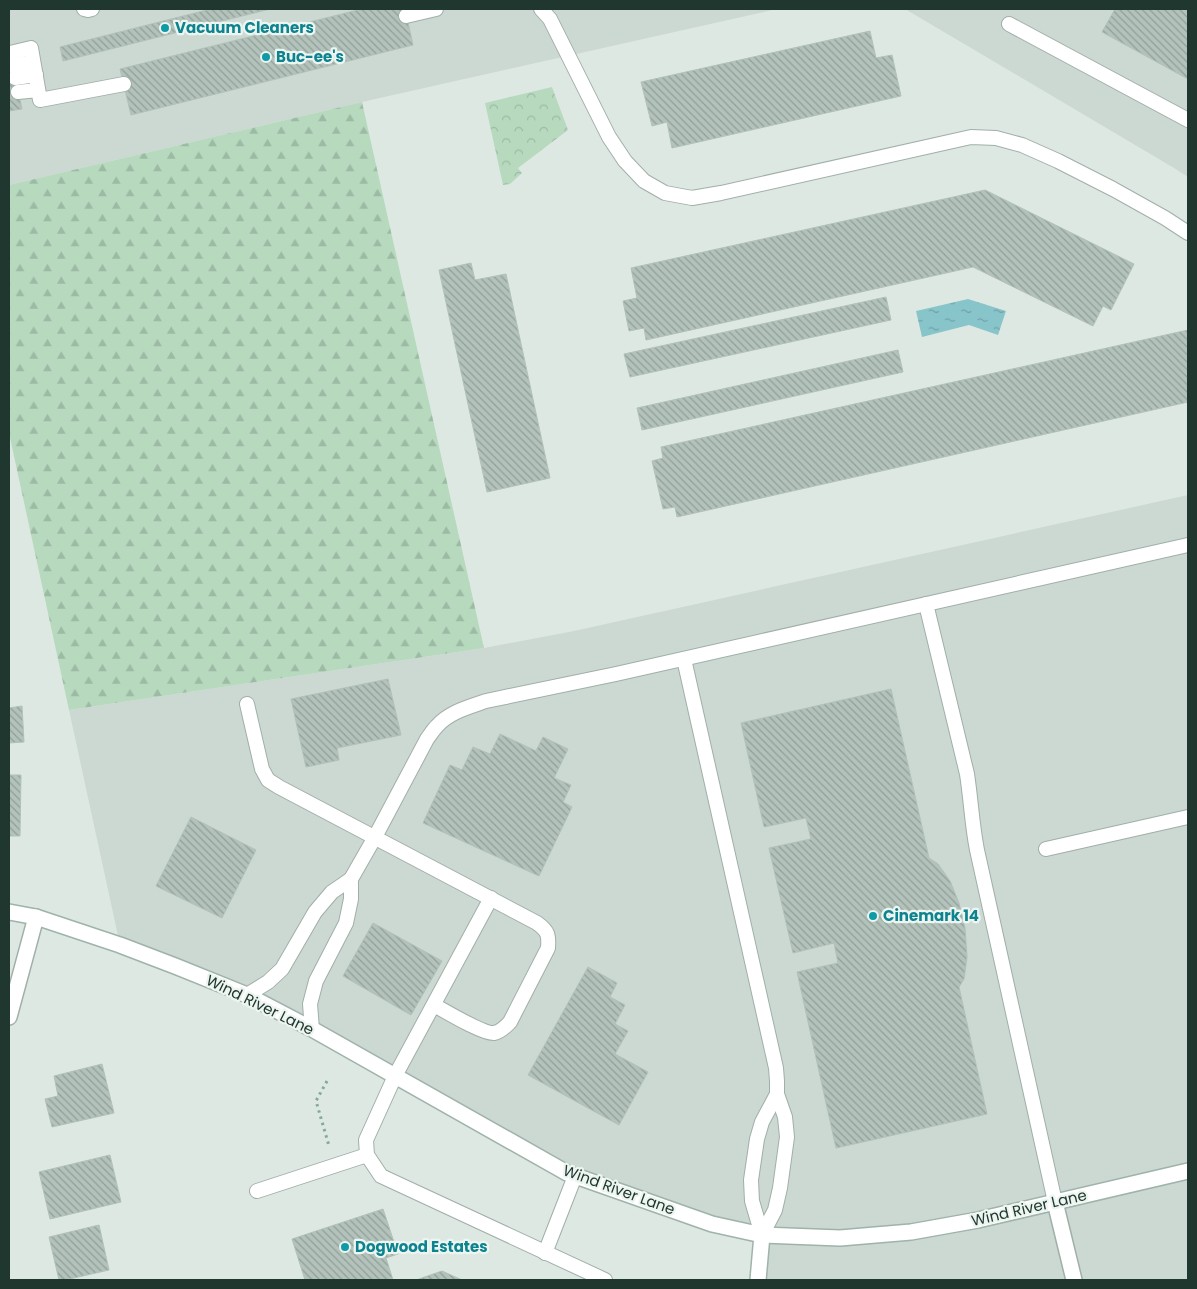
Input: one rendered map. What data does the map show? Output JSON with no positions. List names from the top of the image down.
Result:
{
  "streets": {
    "street": ["Wind River Lane"]
  },
  "places": [
    "Vacuum Cleaners",
    "Buc-ee's",
    "Cinemark 14",
    "Dogwood Estates"
  ]
}
